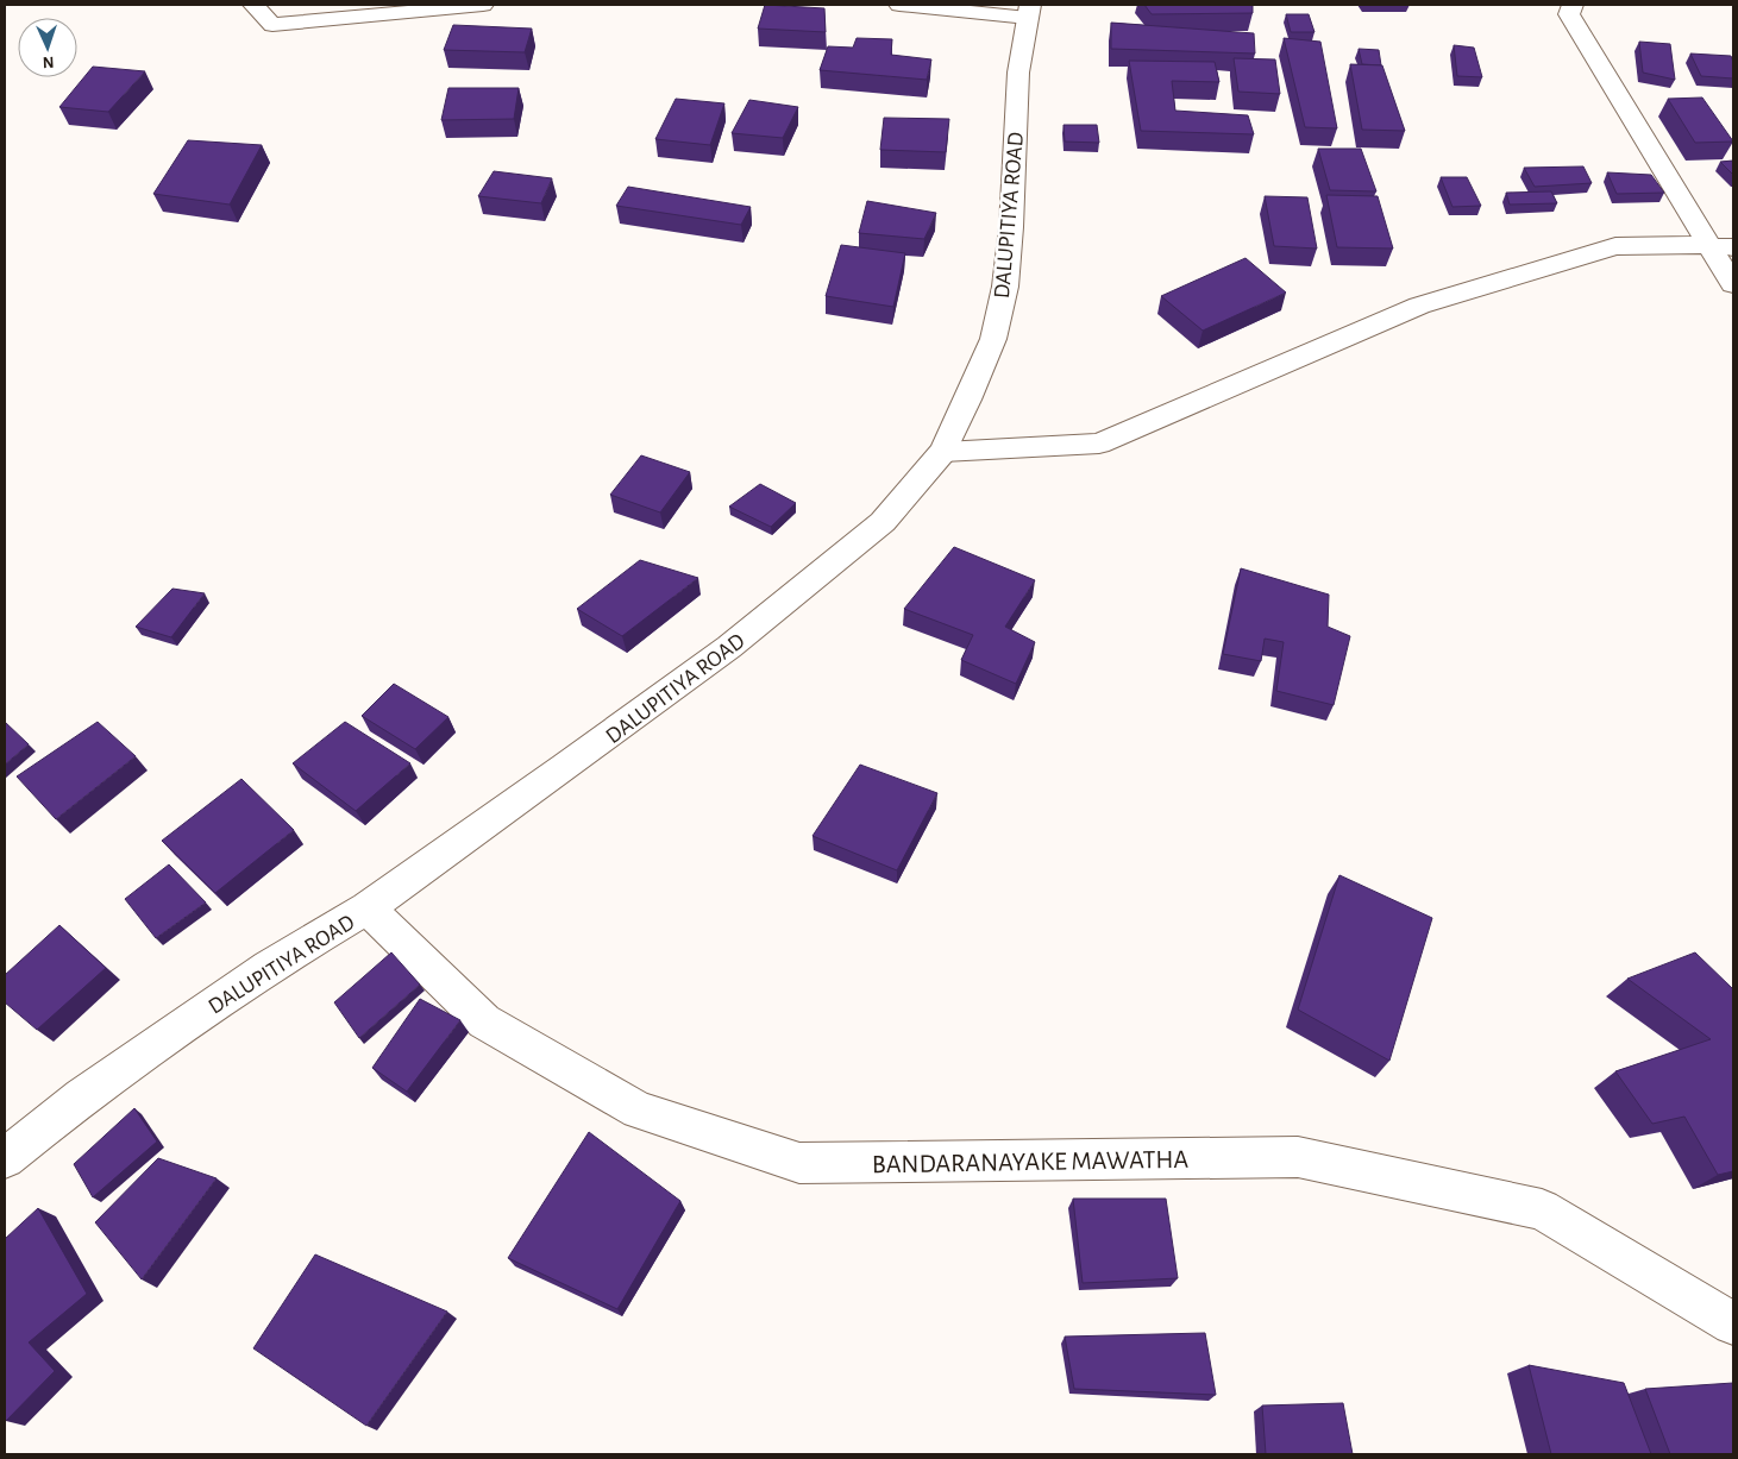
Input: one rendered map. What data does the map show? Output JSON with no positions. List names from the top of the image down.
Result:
{
  "streets": {
    "street": ["DALUPITIYA ROAD", "BANDARANAYAKE MAWATHA"]
  },
  "crossings": [
    ["DALUPITIYA ROAD", "BANDARANAYAKE MAWATHA"]
  ],
  "north": "bottom"
}
